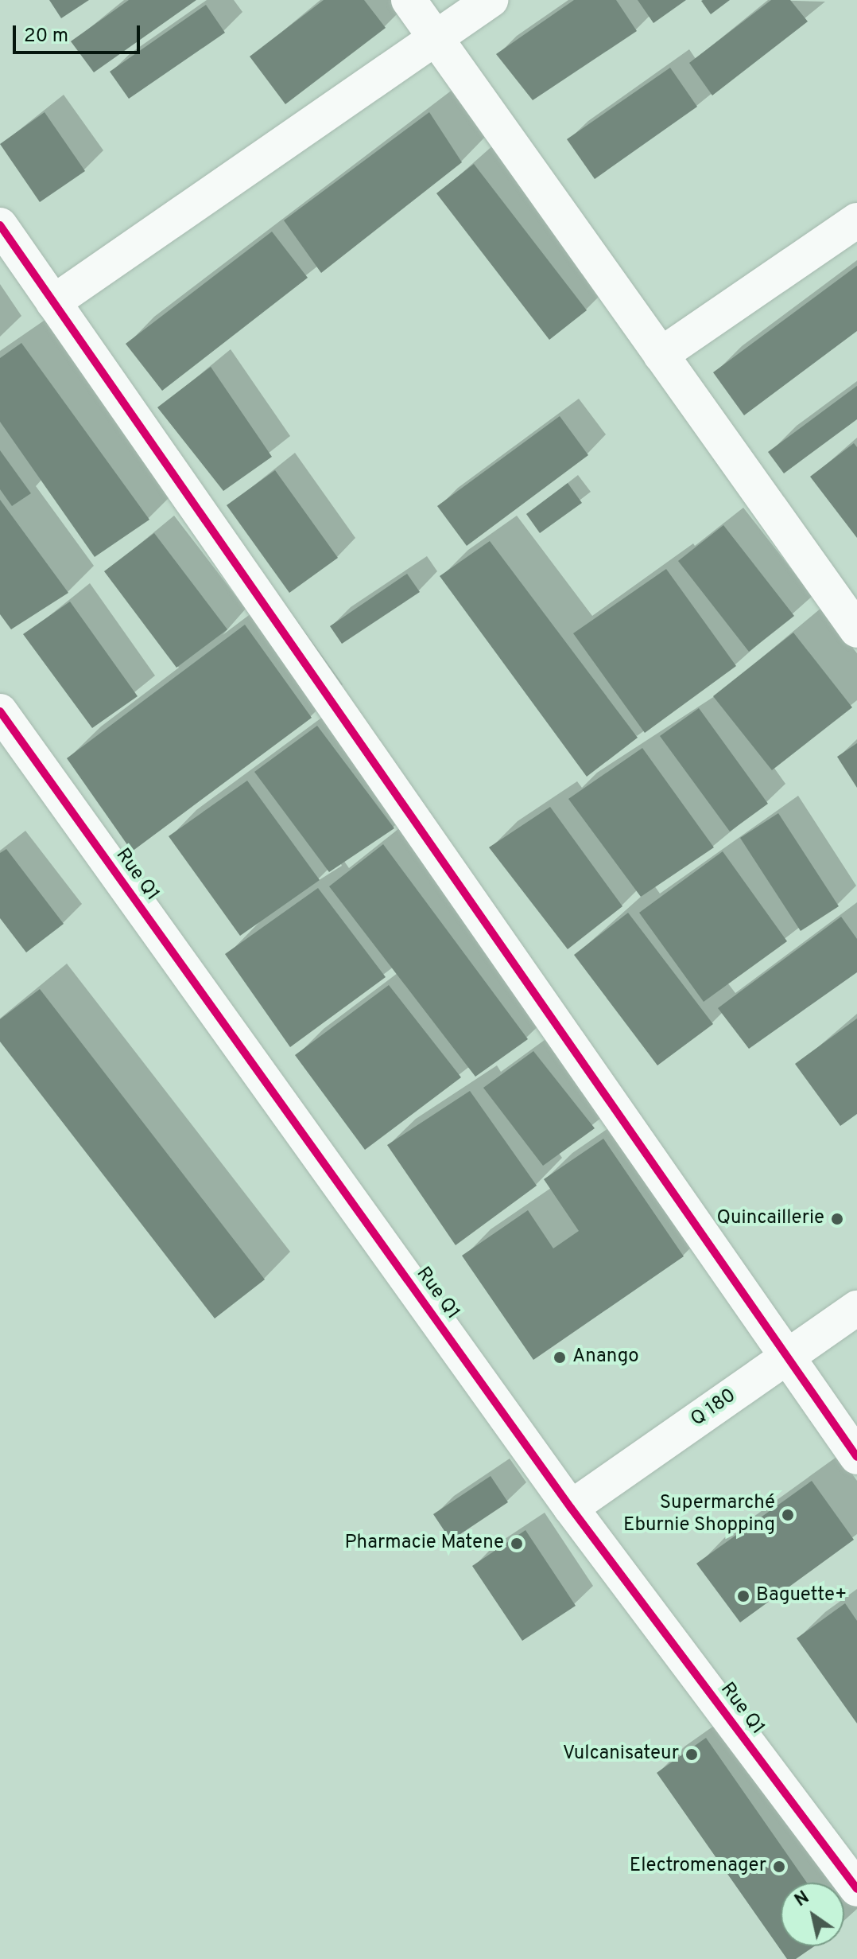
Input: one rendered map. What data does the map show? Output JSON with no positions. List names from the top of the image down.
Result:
{
  "streets": {
    "street": ["Rue Q1", "Q 180"]
  },
  "crossings": [
    ["Rue Q1", "Q 180"]
  ],
  "places": [
    "Quincaillerie",
    "Anango",
    "Supermarché Eburnie Shopping",
    "Pharmacie Matene",
    "Baguette+",
    "Vulcanisateur",
    "Electromenager"
  ],
  "scale_bar": "20 m",
  "north": "top left"
}
